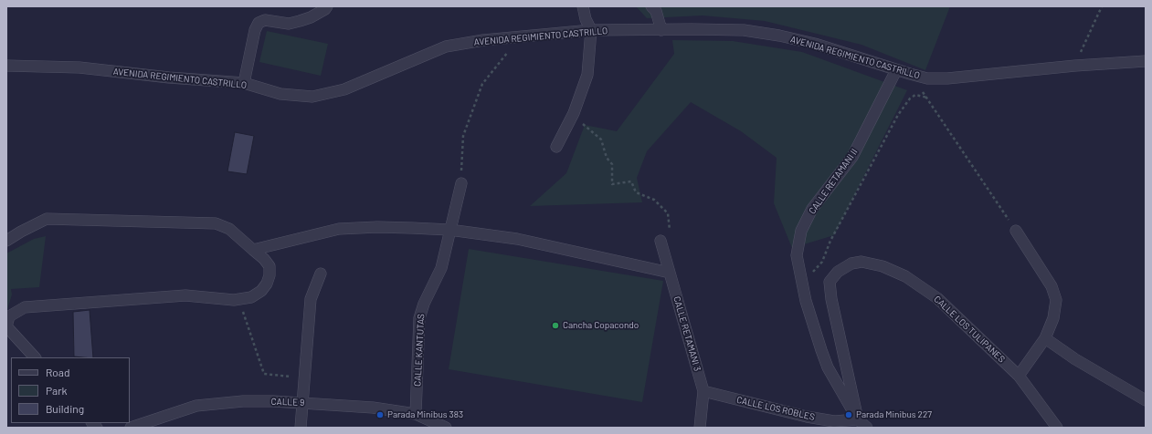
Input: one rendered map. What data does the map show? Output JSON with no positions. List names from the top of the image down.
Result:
{
  "streets": {
    "street": [
      "AVENIDA REGIMIENTO CASTRILLO",
      "CALLE RETAMANI II",
      "CALLE LOS TULIPANES",
      "CALLE RETAMANI 3",
      "CALLE KANTUTAS",
      "CALLE 9",
      "CALLE LOS ROBLES"
    ]
  },
  "crossings": [
    ["AVENIDA REGIMIENTO CASTRILLO", "CALLE RETAMANI II"],
    ["CALLE RETAMANI II", "CALLE LOS TULIPANES"],
    ["CALLE RETAMANI II", "CALLE LOS ROBLES"],
    ["CALLE LOS TULIPANES", "CALLE LOS ROBLES"],
    ["CALLE RETAMANI 3", "CALLE LOS ROBLES"],
    ["CALLE KANTUTAS", "CALLE 9"]
  ],
  "places": ["Cancha Copacondo", "Parada Minibus 383", "Parada Minibus 227"],
  "legend": ["Road", "Park", "Building"]
}
